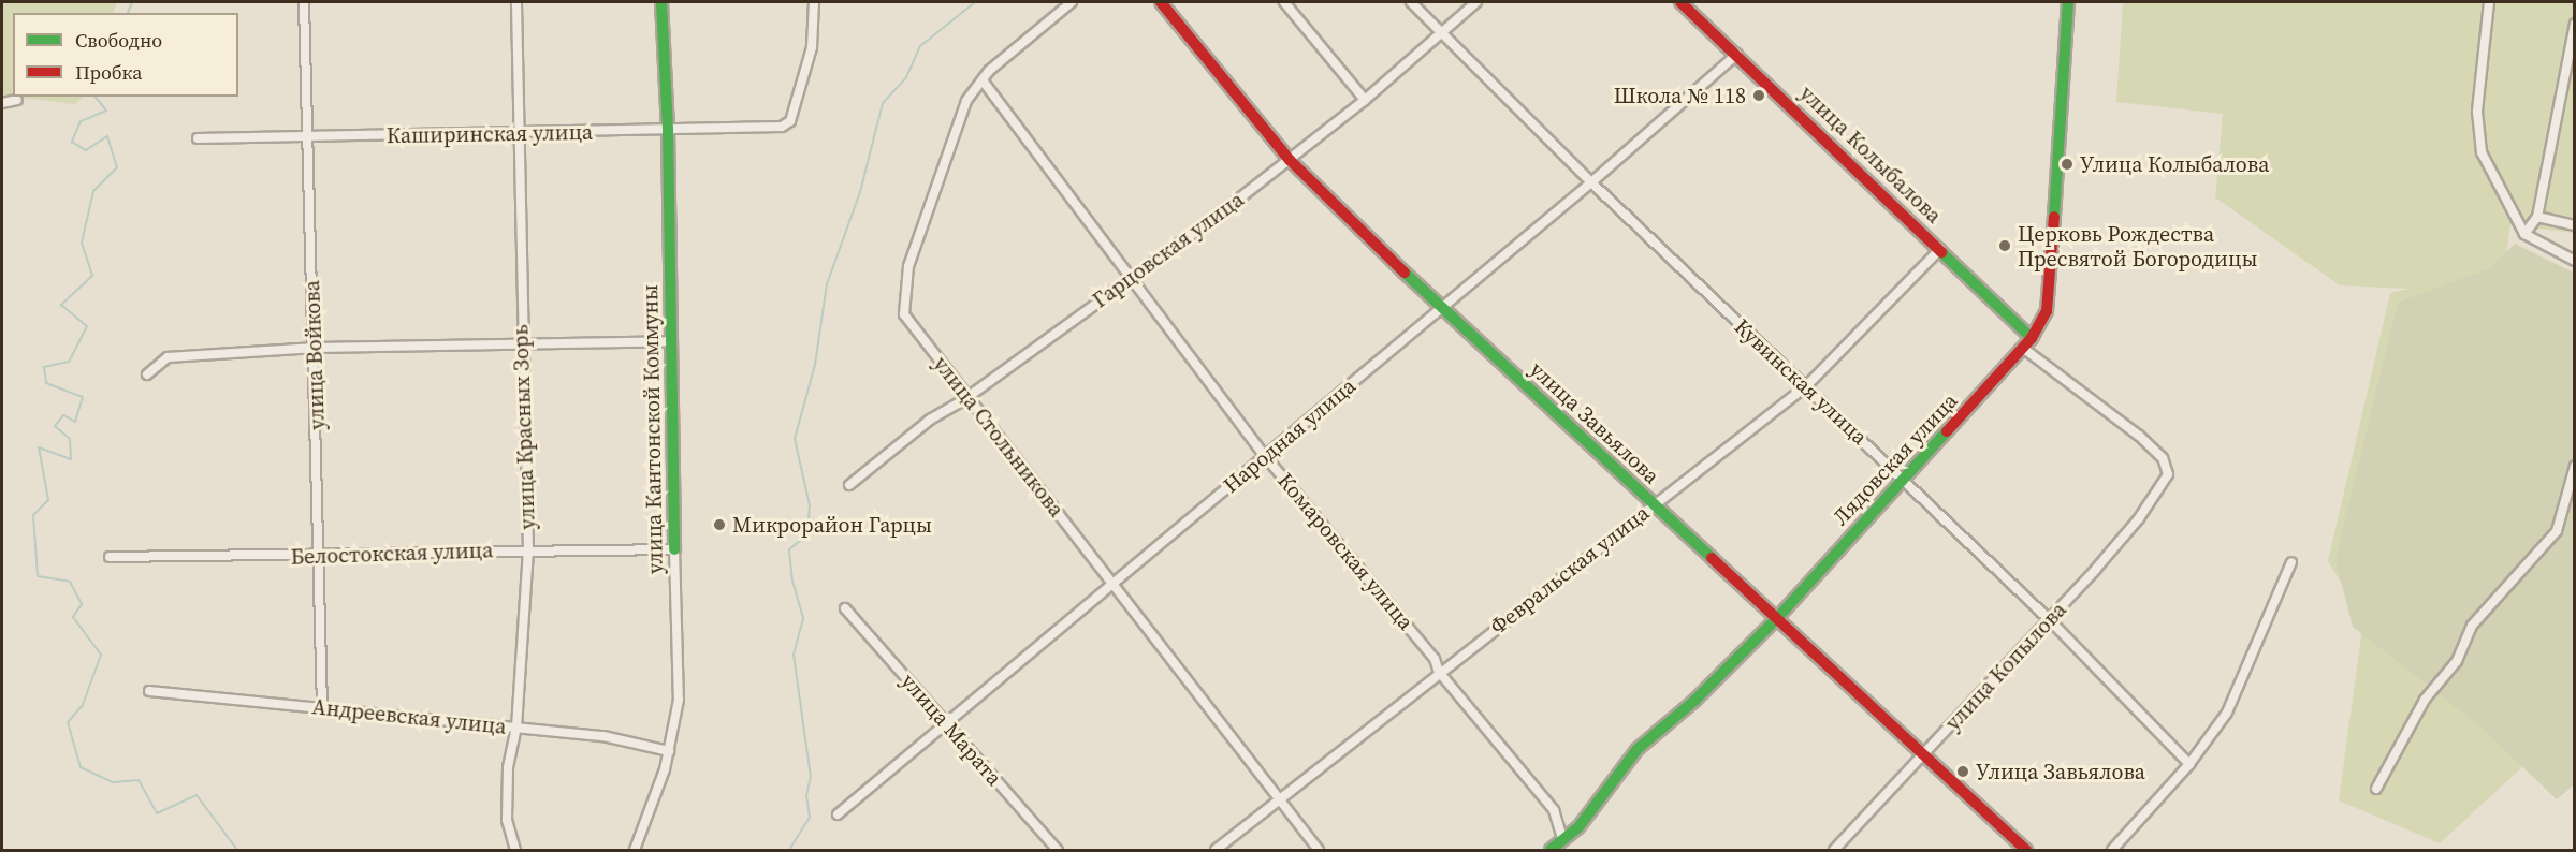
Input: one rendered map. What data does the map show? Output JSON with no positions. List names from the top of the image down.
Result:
{
  "streets": {
    "street": [
      "Каширинская улица",
      "улица Колыбалова",
      "Гарцовская улица",
      "улица Войкова",
      "Кувинская улица",
      "улица Завьялова",
      "улица Красных Зорь",
      "улица Кантонской Коммуны",
      "Народная улица",
      "улица Стольникова",
      "Лядовская улица",
      "Комаровская улица",
      "Белостокская улица",
      "Февральская улица",
      "улица Копылова",
      "Андреевская улица",
      "улица Марата"
    ]
  },
  "crossings": [
    ["Каширинская улица", "улица Войкова"],
    ["Каширинская улица", "улица Красных Зорь"],
    ["Каширинская улица", "улица Кантонской Коммуны"],
    ["улица Колыбалова", "Народная улица"],
    ["улица Колыбалова", "Лядовская улица"],
    ["улица Колыбалова", "Февральская улица"],
    ["Гарцовская улица", "Кувинская улица"],
    ["Гарцовская улица", "улица Завьялова"],
    ["Гарцовская улица", "улица Стольникова"],
    ["Гарцовская улица", "Комаровская улица"],
    ["улица Войкова", "Белостокская улица"],
    ["улица Войкова", "Андреевская улица"],
    ["Кувинская улица", "Народная улица"],
    ["Кувинская улица", "Лядовская улица"],
    ["Кувинская улица", "Февральская улица"],
    ["Кувинская улица", "улица Копылова"],
    ["улица Завьялова", "Народная улица"],
    ["улица Завьялова", "Лядовская улица"],
    ["улица Завьялова", "Февральская улица"],
    ["улица Завьялова", "улица Копылова"],
    ["улица Красных Зорь", "Белостокская улица"],
    ["улица Красных Зорь", "Андреевская улица"],
    ["улица Кантонской Коммуны", "Белостокская улица"],
    ["улица Кантонской Коммуны", "Андреевская улица"],
    ["Народная улица", "улица Стольникова"],
    ["Народная улица", "Комаровская улица"],
    ["Народная улица", "улица Марата"],
    ["улица Стольникова", "Комаровская улица"],
    ["улица Стольникова", "Февральская улица"],
    ["Лядовская улица", "Комаровская улица"],
    ["Лядовская улица", "улица Копылова"],
    ["Комаровская улица", "Февральская улица"]
  ],
  "places": [
    "Школа № 118",
    "Улица Колыбалова",
    "Церковь Рождества Пресвятой Богородицы",
    "Микрорайон Гарцы",
    "Улица Завьялова"
  ],
  "legend": ["Свободно", "Пробка"]
}
